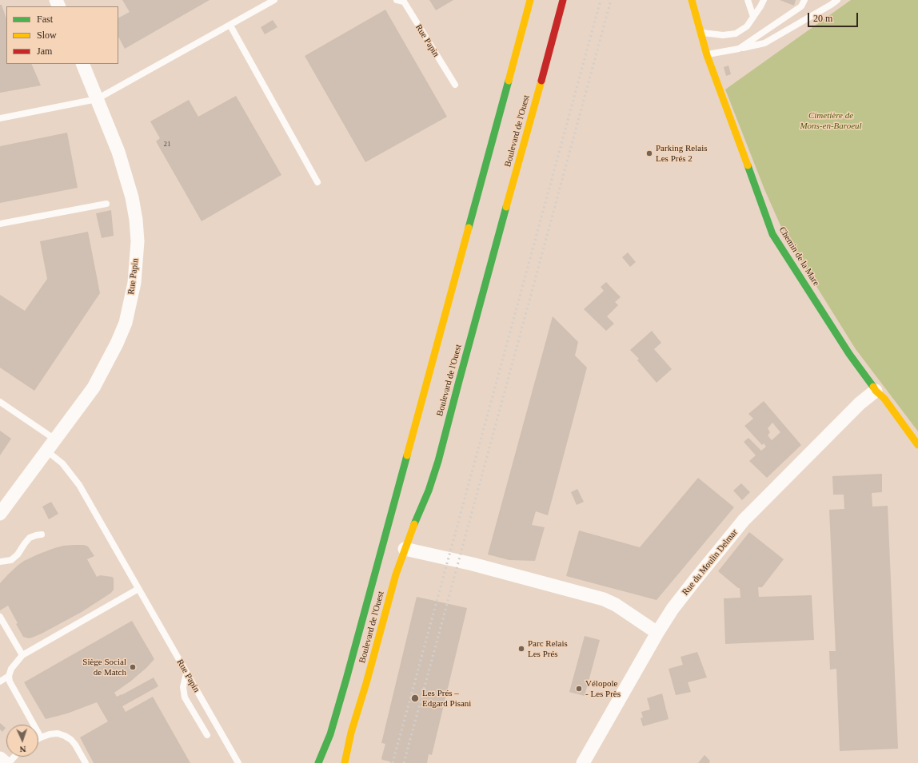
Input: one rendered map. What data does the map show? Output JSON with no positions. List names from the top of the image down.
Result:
{
  "streets": {
    "main road": ["Boulevard de l'Ouest", "Chemin de la Mare"],
    "street": ["Rue Papin", "Rue du Moulin Delmar"]
  },
  "crossings": [
    ["Chemin de la Mare", "Rue du Moulin Delmar"]
  ],
  "parks": ["Cimetière de Mons-en-Baroeul"],
  "places": [
    "Parking Relais Les Prés 2",
    "Parc Relais Les Prés",
    "Siège Social de Match",
    "Vélopole - Les Près",
    "Les Prés – Edgard Pisani"
  ],
  "house_numbers": ["21"],
  "legend": ["Fast", "Slow", "Jam"],
  "scale_bar": "20 m",
  "north": "bottom"
}
